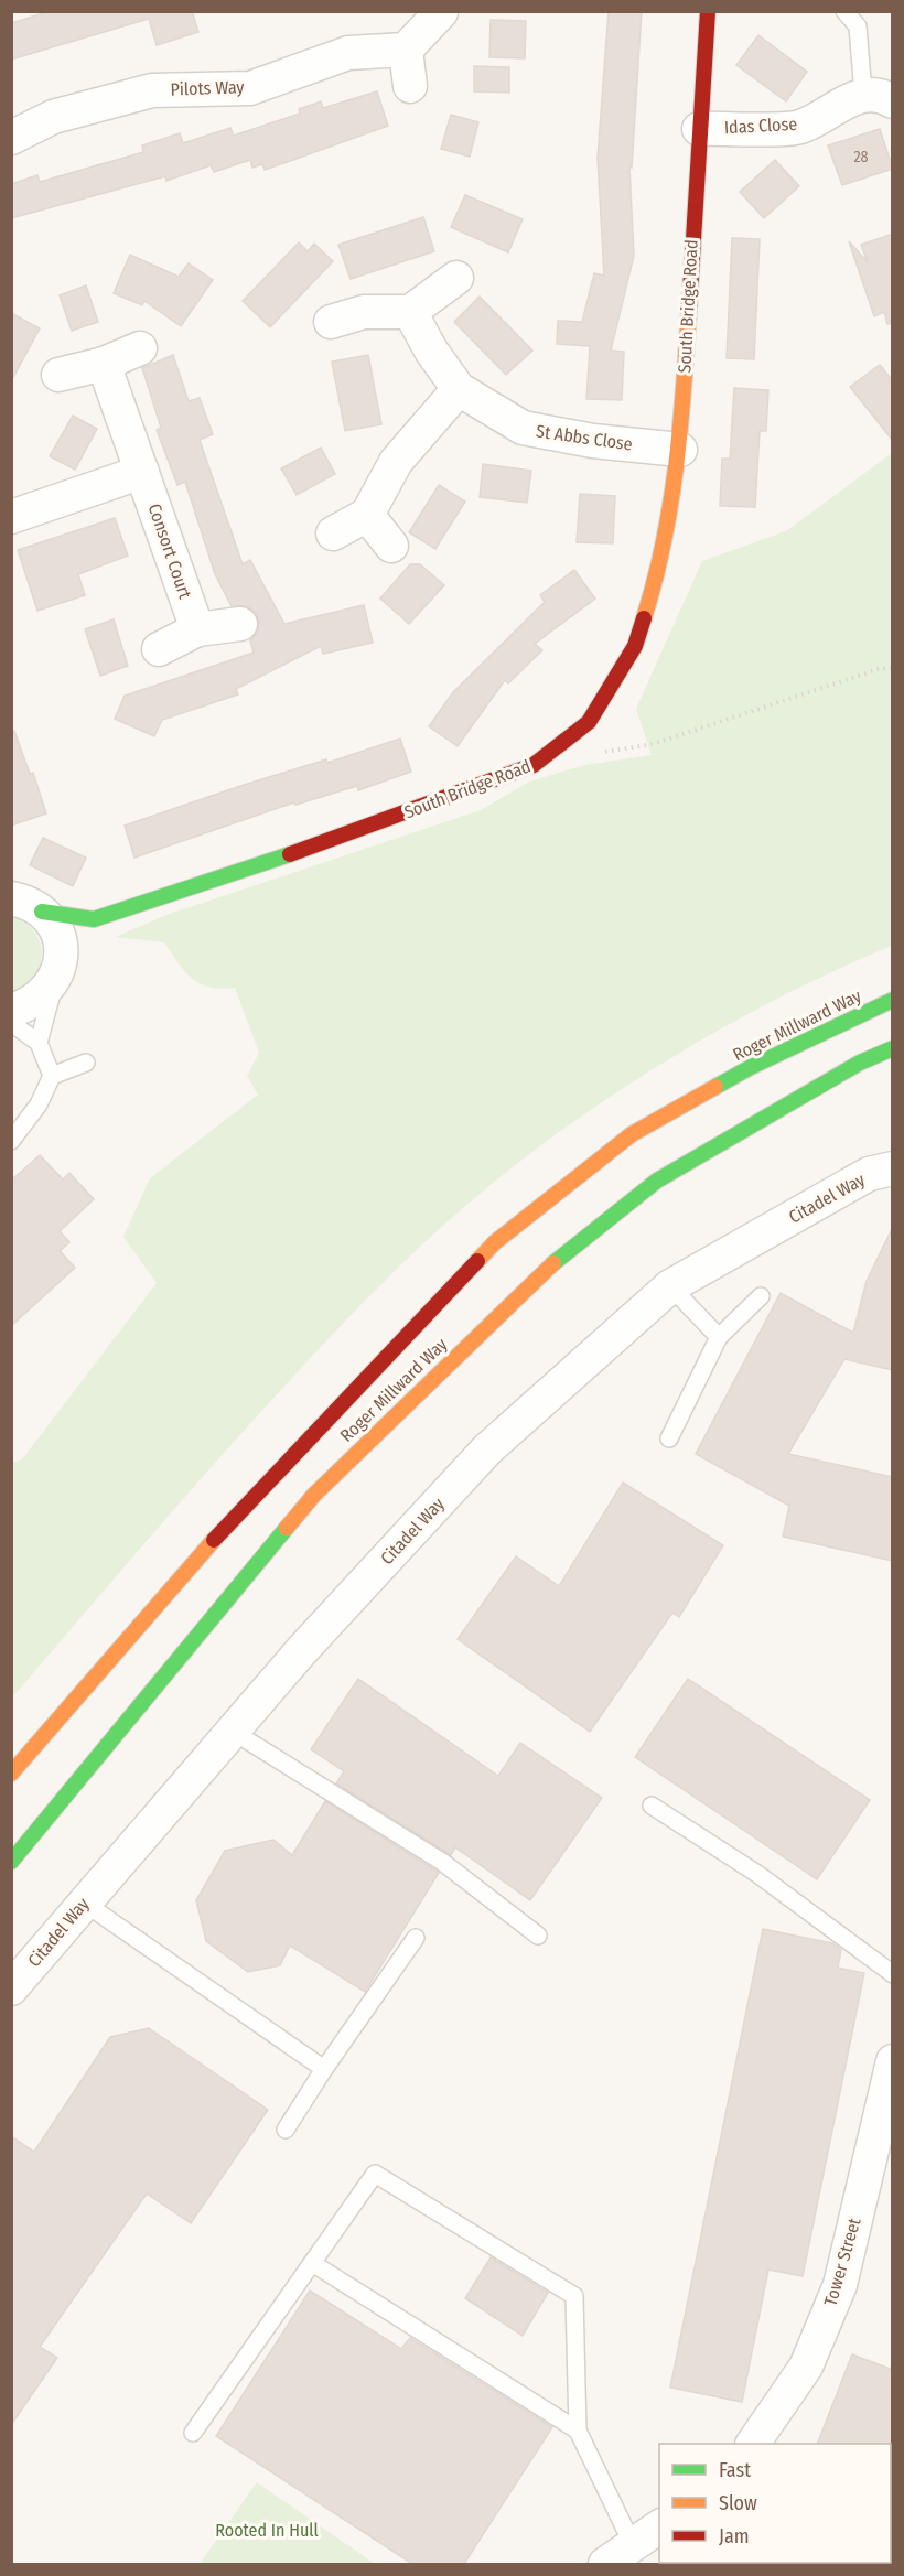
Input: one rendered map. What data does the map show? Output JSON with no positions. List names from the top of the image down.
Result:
{
  "streets": {
    "main road": ["South Bridge Road", "Roger Millward Way"],
    "street": [
      "Pilots Way",
      "Idas Close",
      "St Abbs Close",
      "Consort Court",
      "Citadel Way",
      "Tower Street"
    ]
  },
  "crossings": [
    ["Idas Close", "South Bridge Road"],
    ["South Bridge Road", "St Abbs Close"]
  ],
  "parks": ["Rooted In Hull"],
  "house_numbers": ["28"],
  "legend": ["Fast", "Slow", "Jam"]
}
